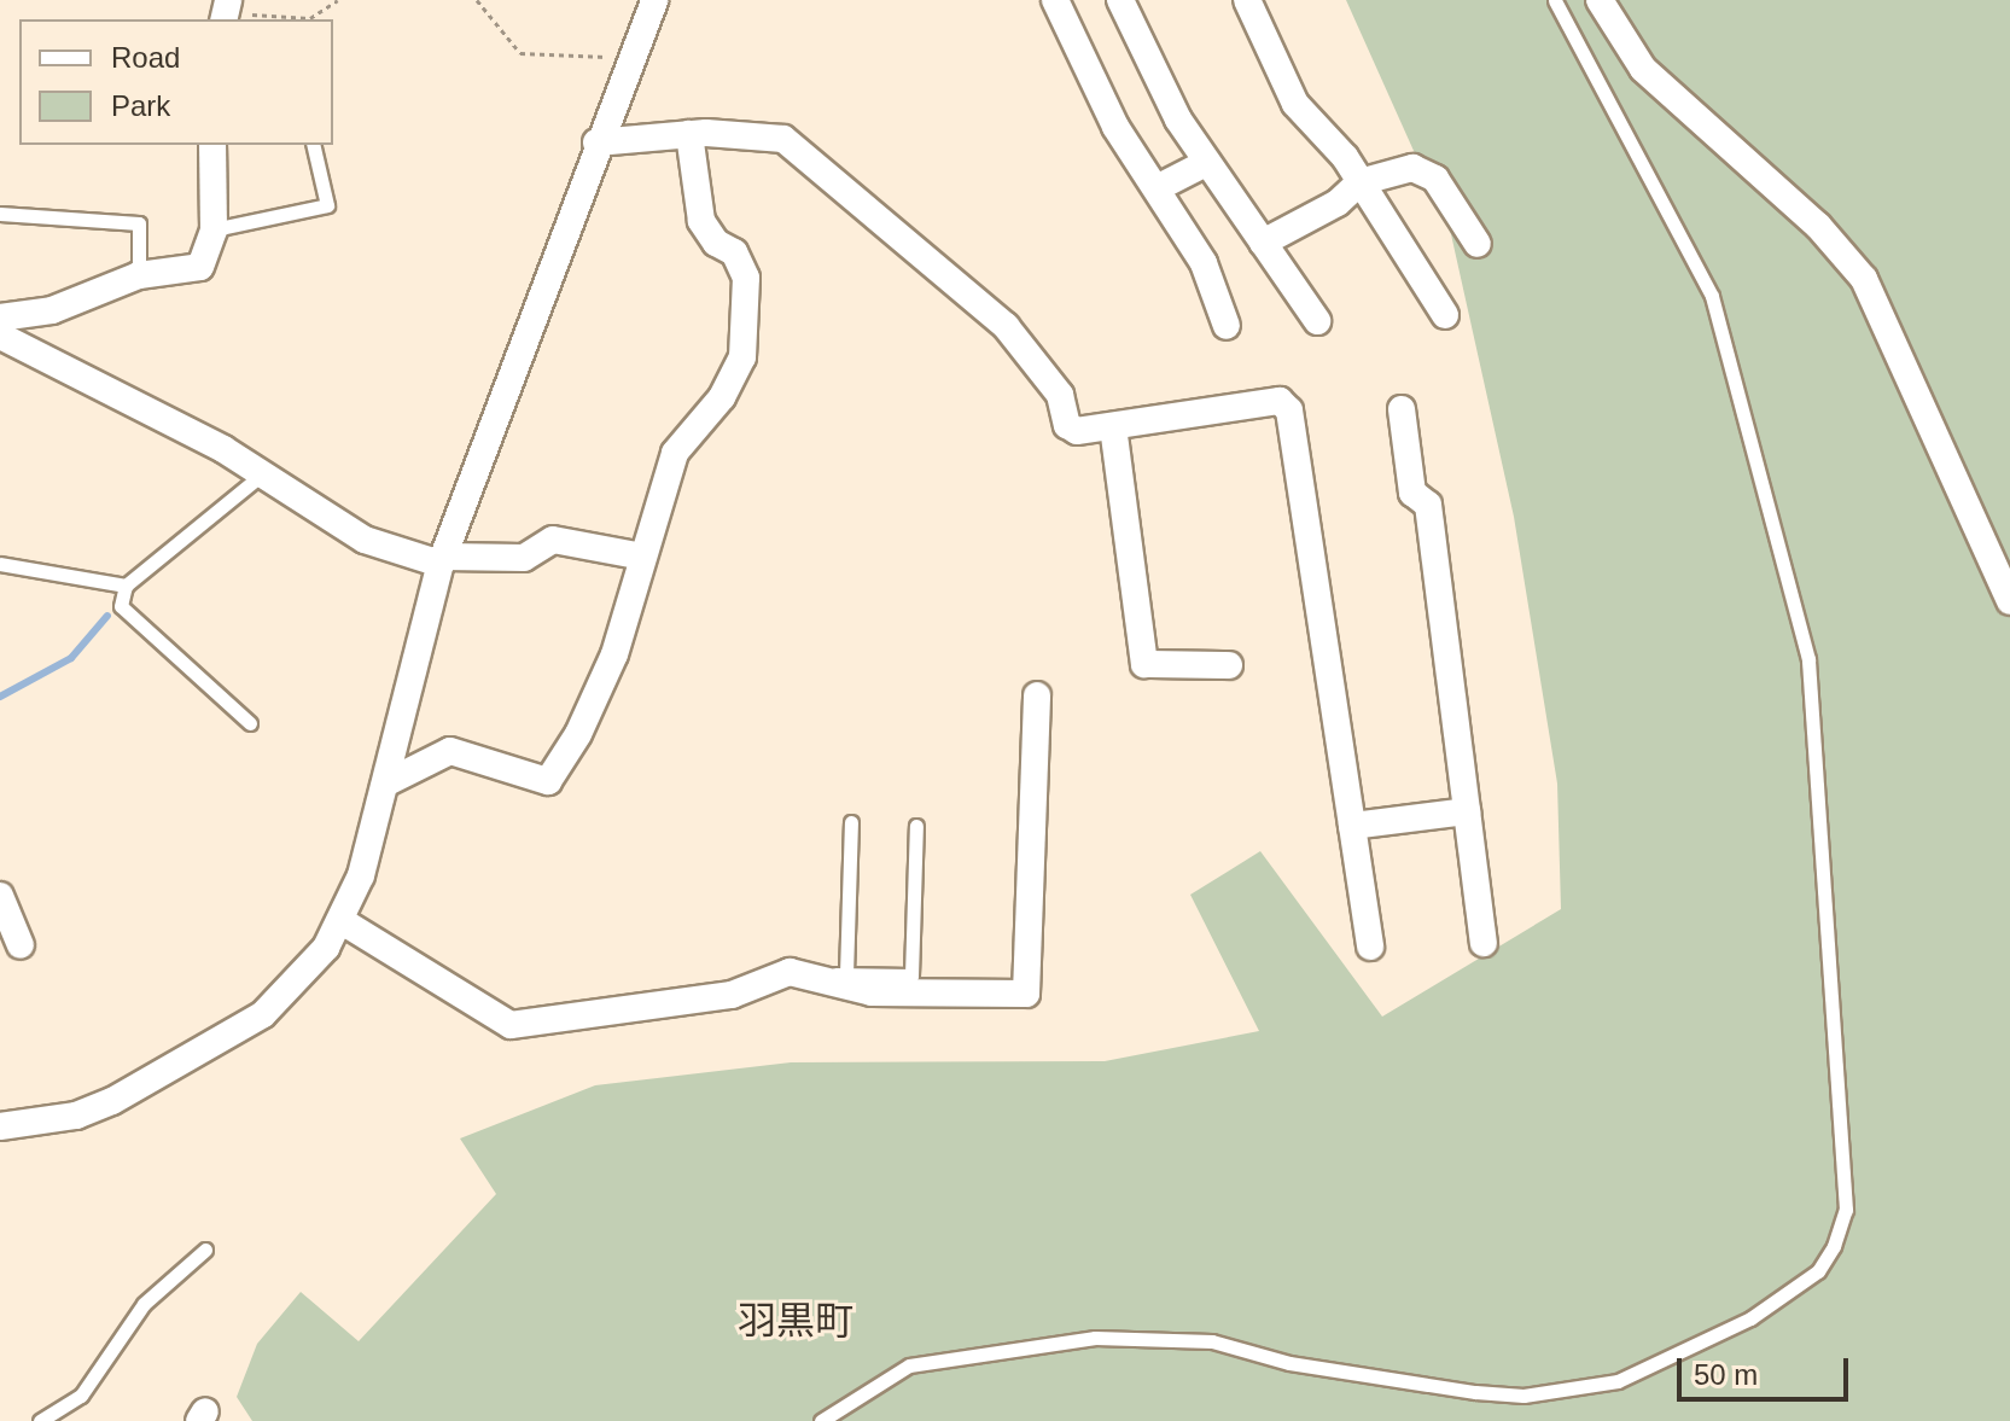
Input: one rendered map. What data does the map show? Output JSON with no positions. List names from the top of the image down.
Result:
{
  "districts": ["羽黒町"],
  "legend": ["Road", "Park"],
  "scale_bar": "50 m"
}
